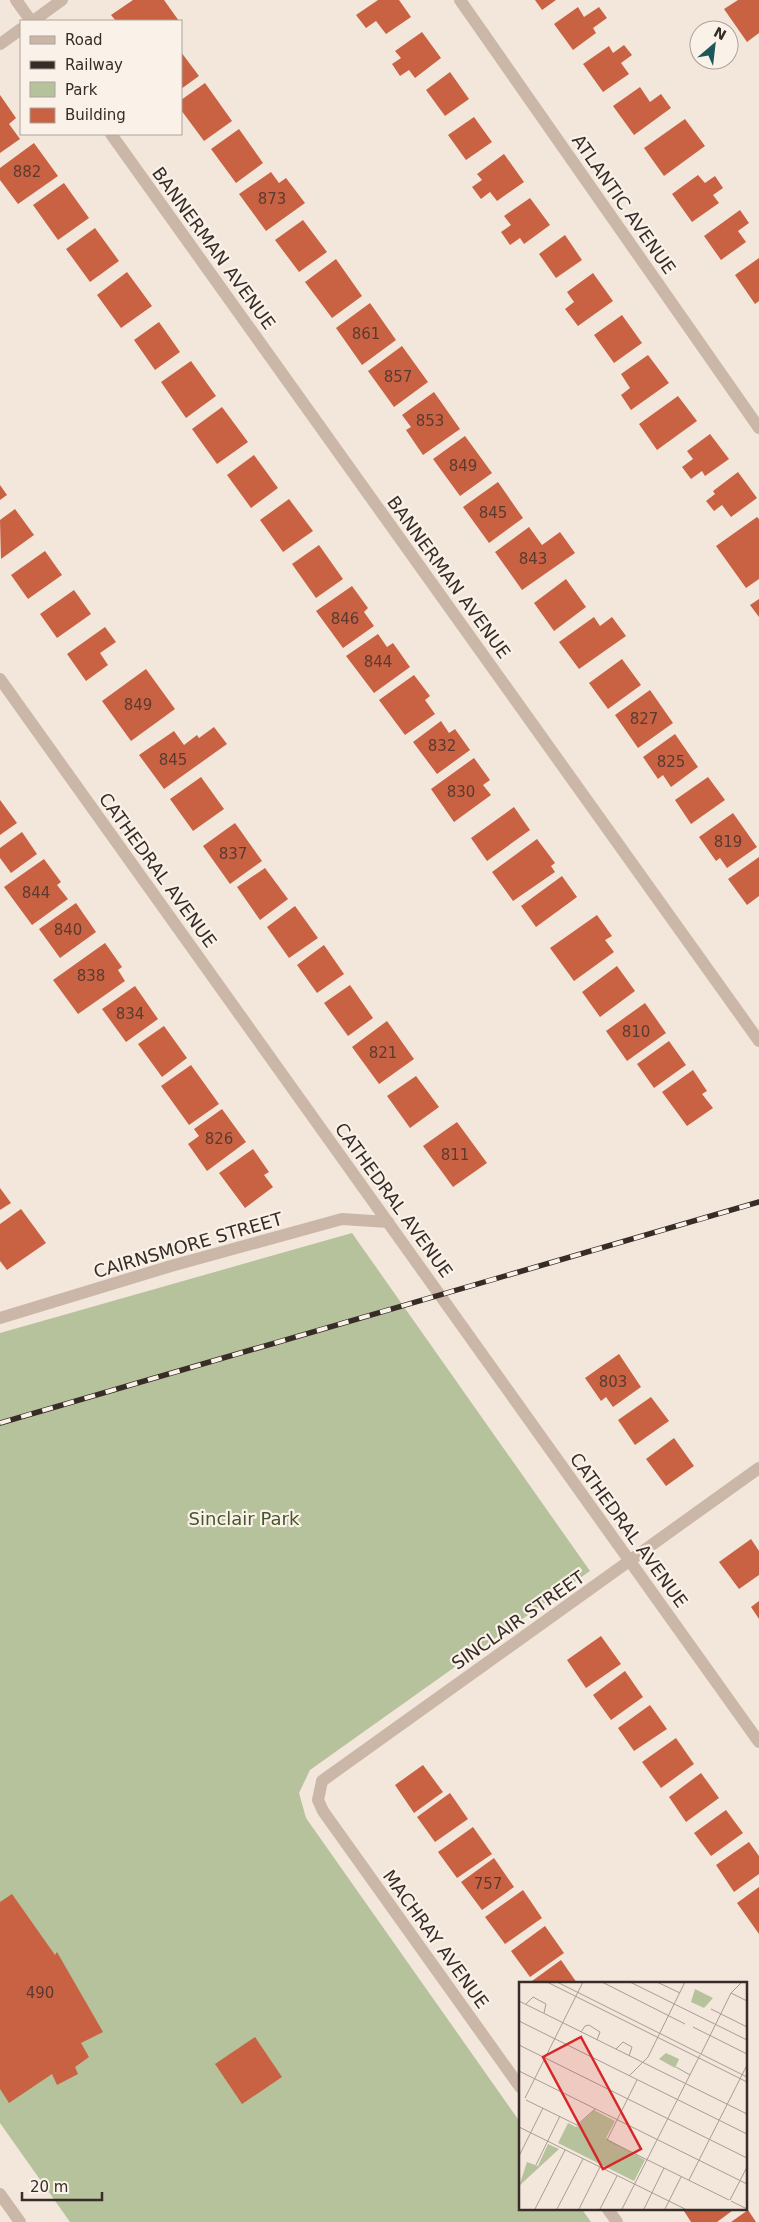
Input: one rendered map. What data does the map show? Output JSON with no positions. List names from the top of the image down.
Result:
{
  "streets": {
    "street": [
      "ATLANTIC AVENUE",
      "BANNERMAN AVENUE",
      "CATHEDRAL AVENUE",
      "CAIRNSMORE STREET",
      "SINCLAIR STREET",
      "MACHRAY AVENUE"
    ]
  },
  "crossings": [
    ["CATHEDRAL AVENUE", "CAIRNSMORE STREET"],
    ["CATHEDRAL AVENUE", "SINCLAIR STREET"],
    ["SINCLAIR STREET", "MACHRAY AVENUE"]
  ],
  "parks": ["Sinclair Park"],
  "house_numbers": [
    "882",
    "873",
    "861",
    "857",
    "853",
    "849",
    "845",
    "843",
    "846",
    "844",
    "849",
    "827",
    "832",
    "845",
    "825",
    "830",
    "819",
    "837",
    "844",
    "840",
    "838",
    "834",
    "810",
    "821",
    "826",
    "811",
    "803",
    "757",
    "490"
  ],
  "legend": [
    "Road",
    "Railway",
    "Park",
    "Building"
  ],
  "scale_bar": "20 m",
  "north": "top right"
}
